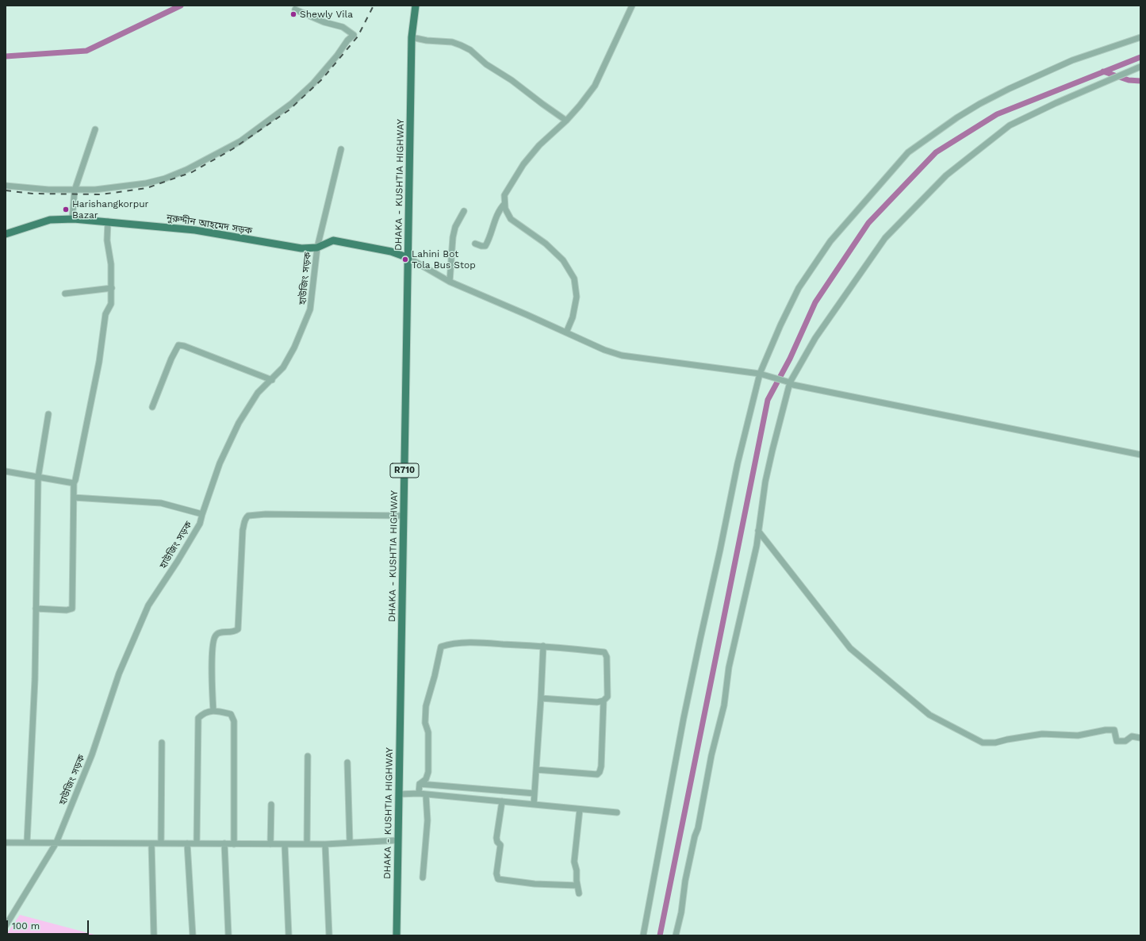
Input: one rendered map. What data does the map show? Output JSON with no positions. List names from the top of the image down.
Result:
{
  "streets": {
    "main road": ["DHAKA - KUSHTIA HIGHWAY", "নুরুদ্দীন আহমেদ সড়ক", "R710"],
    "street": ["হাউজিং সড়ক"]
  },
  "crossings": [
    ["DHAKA - KUSHTIA HIGHWAY", "নুরুদ্দীন আহমেদ সড়ক"],
    ["নুরুদ্দীন আহমেদ সড়ক", "হাউজিং সড়ক"]
  ],
  "places": ["Shewly Vila", "Harishangkorpur Bazar", "Lahini Bot Tola Bus Stop"],
  "scale_bar": "100 m"
}
